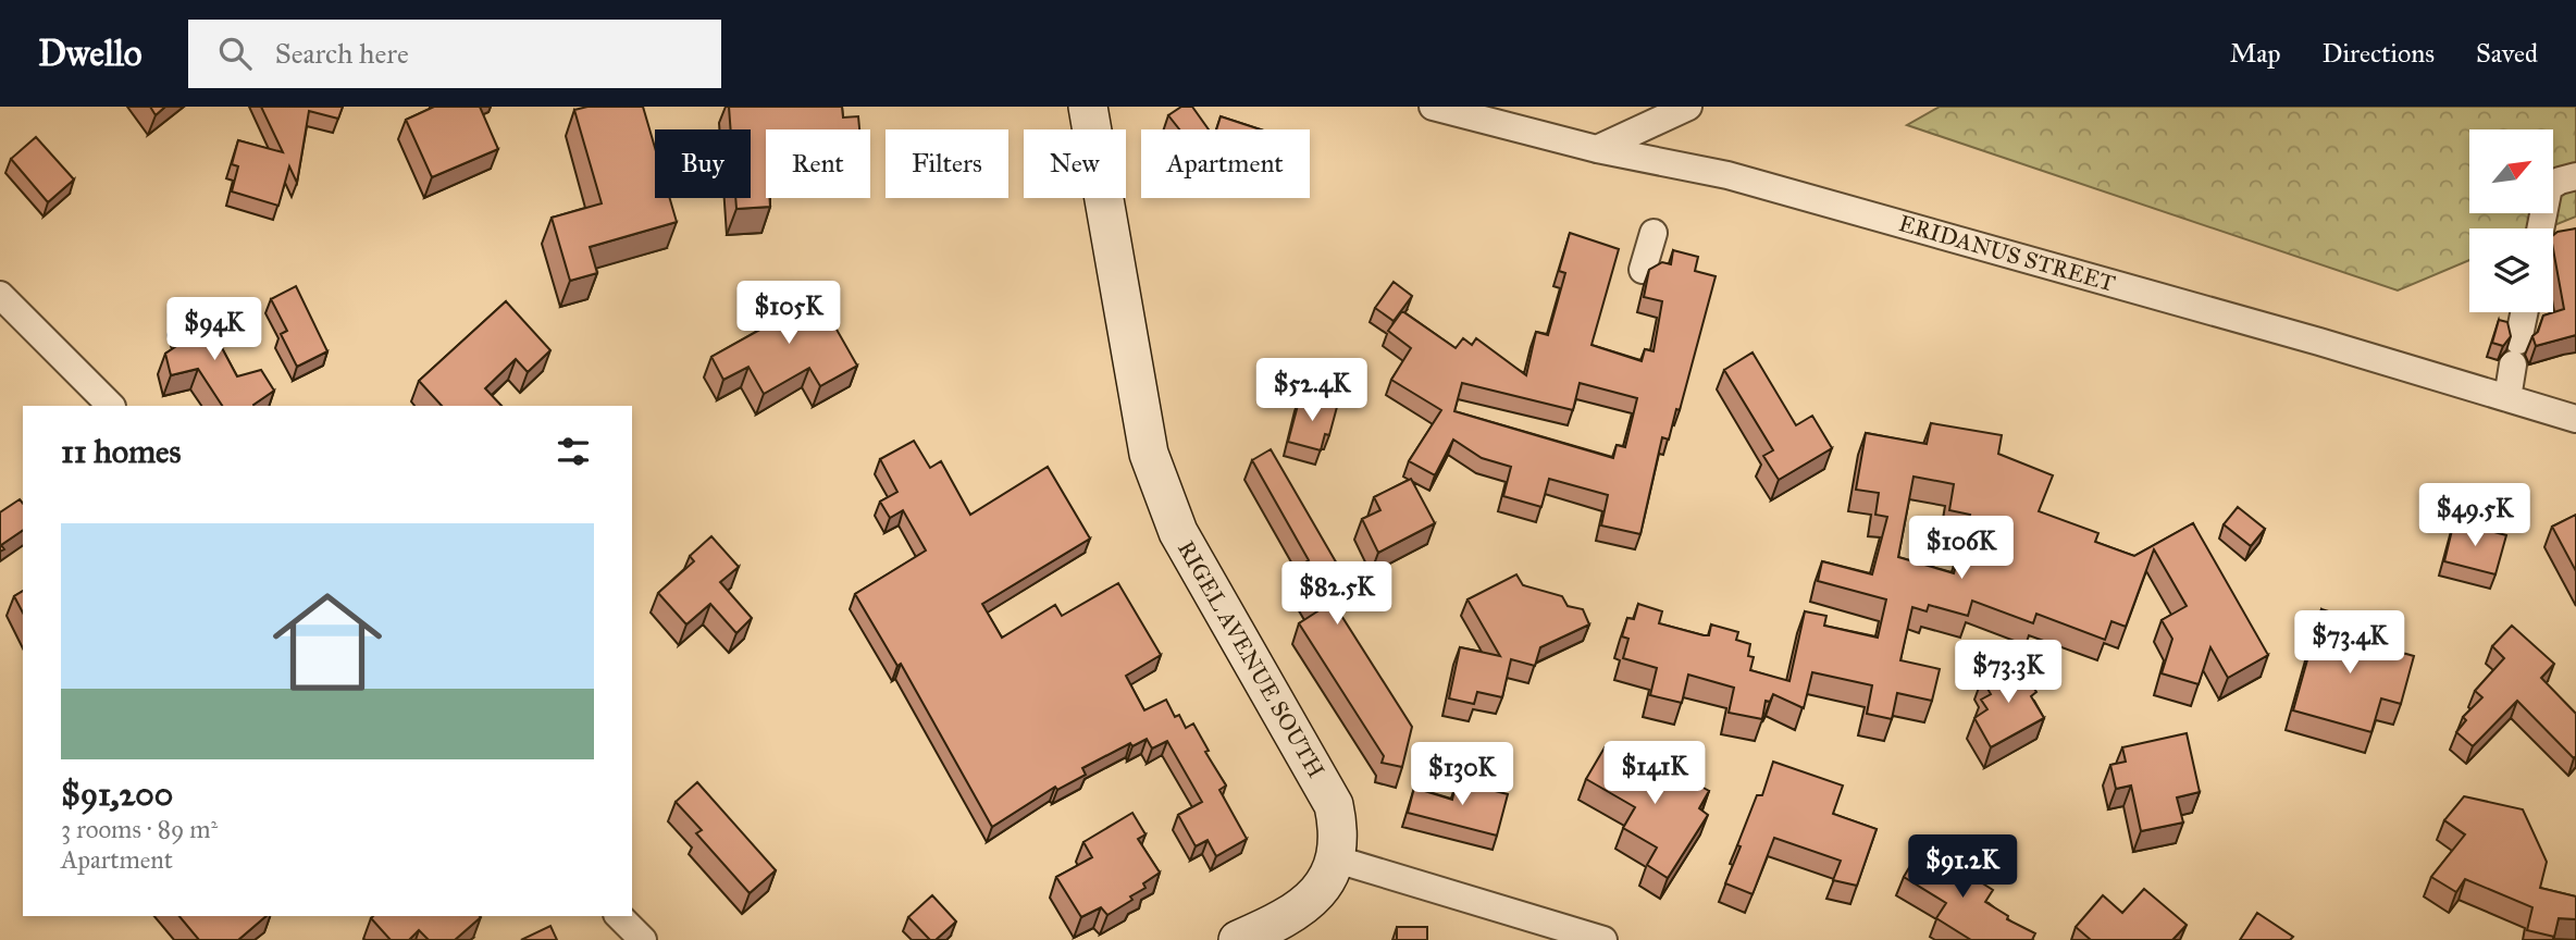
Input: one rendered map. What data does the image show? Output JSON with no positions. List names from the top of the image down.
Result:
{
  "streets": {
    "main road": ["RIGEL AVENUE SOUTH"],
    "street": ["ERIDANUS STREET"]
  },
  "north": "top right",
  "page": {
    "header": "Dwello",
    "search": "Search here",
    "nav": ["Map", "Directions", "Saved"],
    "chip": [
      "Buy",
      "Rent",
      "Filters",
      "New",
      "Apartment"
    ],
    "price": [
      "$105K",
      "$94K",
      "$52.4K",
      "$49.5K",
      "$106K",
      "$82.5K",
      "$73.4K",
      "$73.3K",
      "$141K",
      "$130K",
      "$91.2K"
    ],
    "heading": "11 homes",
    "list": [
      {
        "name": "$91,200",
        "note": "3 rooms · 89 m² · Apartment"
      }
    ]
  }
}
